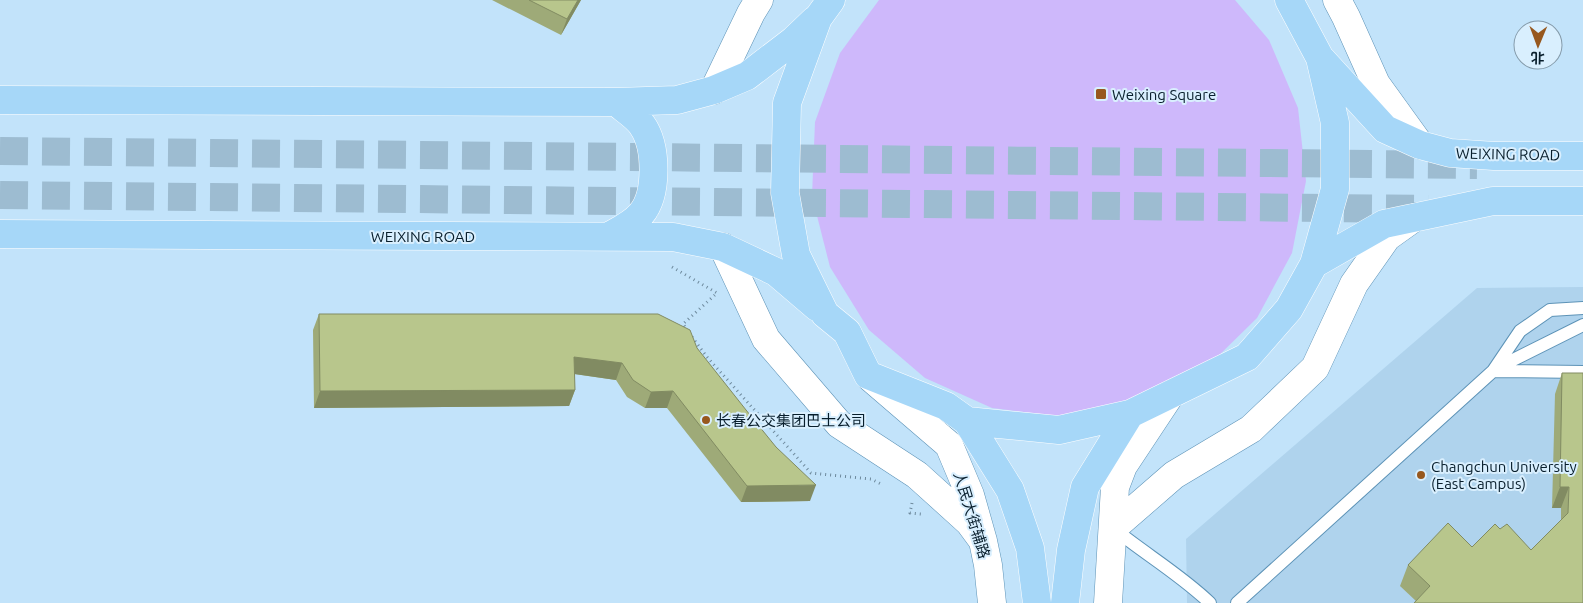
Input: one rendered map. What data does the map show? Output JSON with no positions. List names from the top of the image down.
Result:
{
  "streets": {
    "main road": ["WEIXING ROAD", "人民大街辅路"]
  },
  "crossings": [
    ["WEIXING ROAD", "人民大街辅路"]
  ],
  "places": {
    "transit": ["Weixing Square"],
    "other": ["长春公交集团巴士公司", "Changchun University (East Campus)"]
  },
  "north": "bottom"
}
